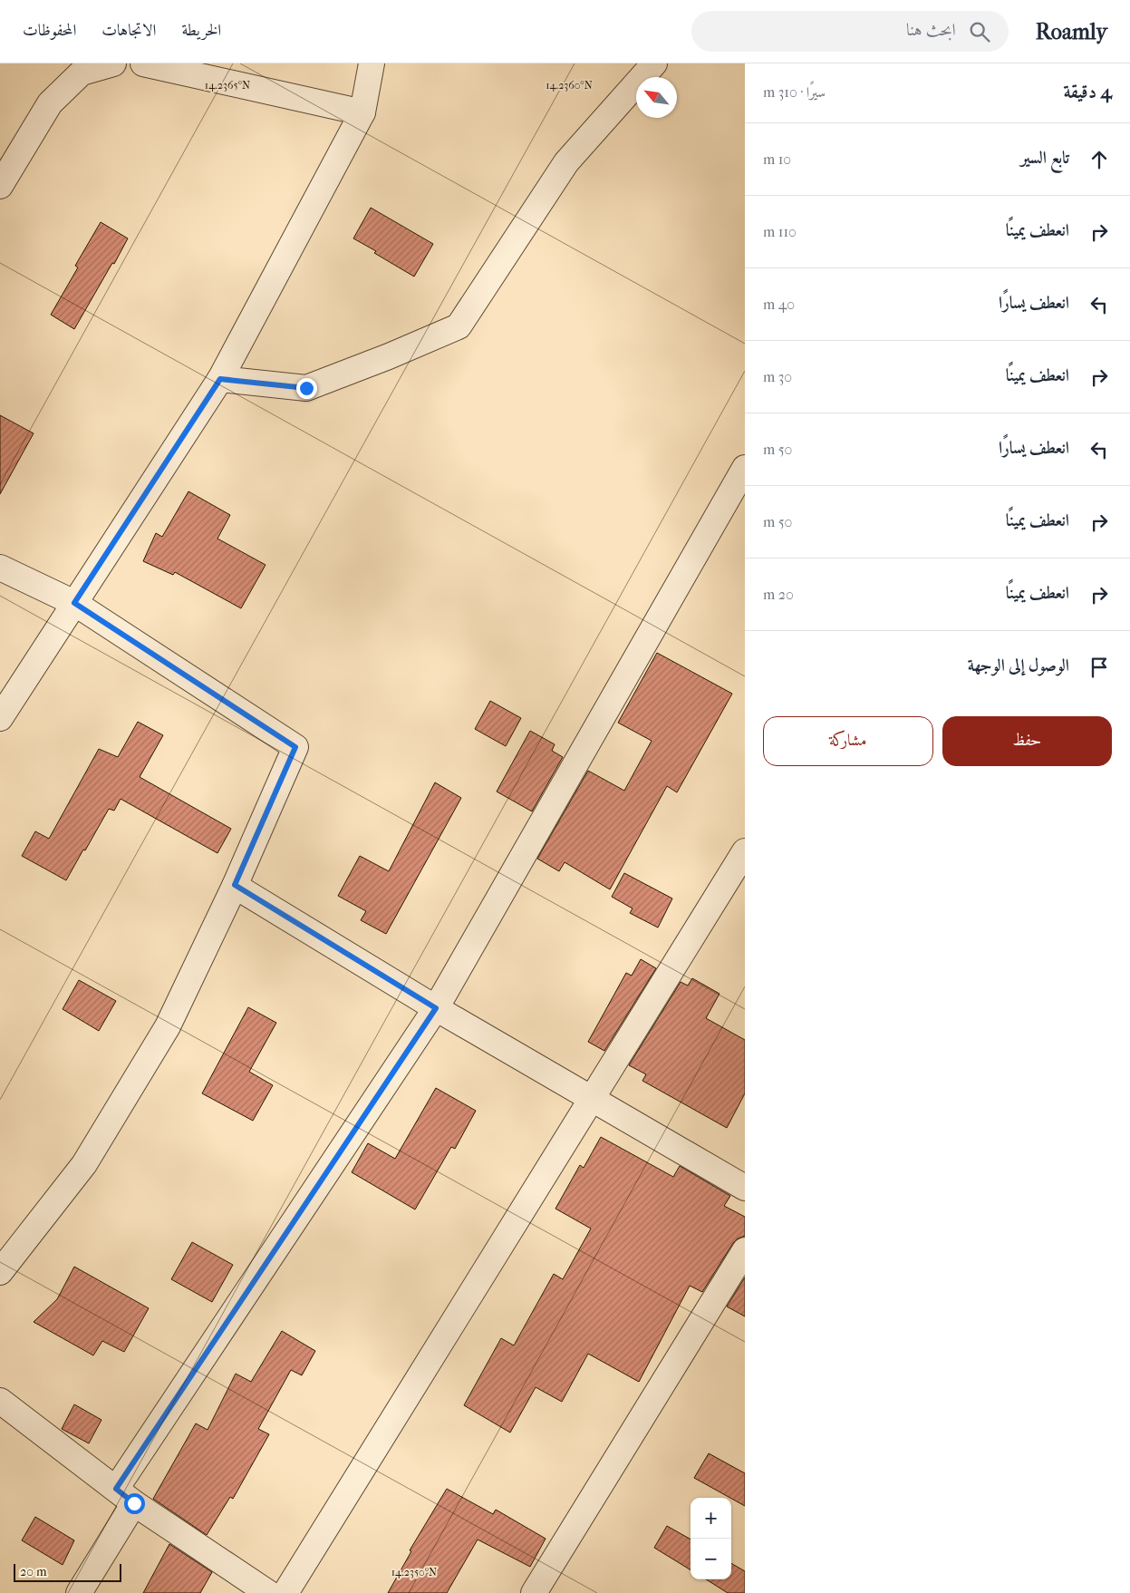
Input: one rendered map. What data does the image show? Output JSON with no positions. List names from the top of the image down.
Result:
{
  "scale_bar": "20 m",
  "north": "top left",
  "page": {
    "header": "Roamly",
    "search": "ابحث هنا",
    "nav": ["الخريطة", "الاتجاهات", "المحفوظات"],
    "heading": ["4 دقيقة", "سيرًا · 310 m"],
    "list": [
      ["تابع السير", "10 m"],
      ["انعطف يمينًا", "110 m"],
      ["انعطف يسارًا", "40 m"],
      ["انعطف يمينًا", "30 m"],
      ["انعطف يسارًا", "50 m"],
      ["انعطف يمينًا", "50 m"],
      ["انعطف يمينًا", "20 m"],
      "الوصول إلى الوجهة"
    ],
    "buttons": ["حفظ", "مشاركة"],
    "map_buttons": ["+", "−"],
    "scale": "20 m"
  },
  "coordinates": ["14.2365°N", "14.2360°N", "14.2350°N"]
}
